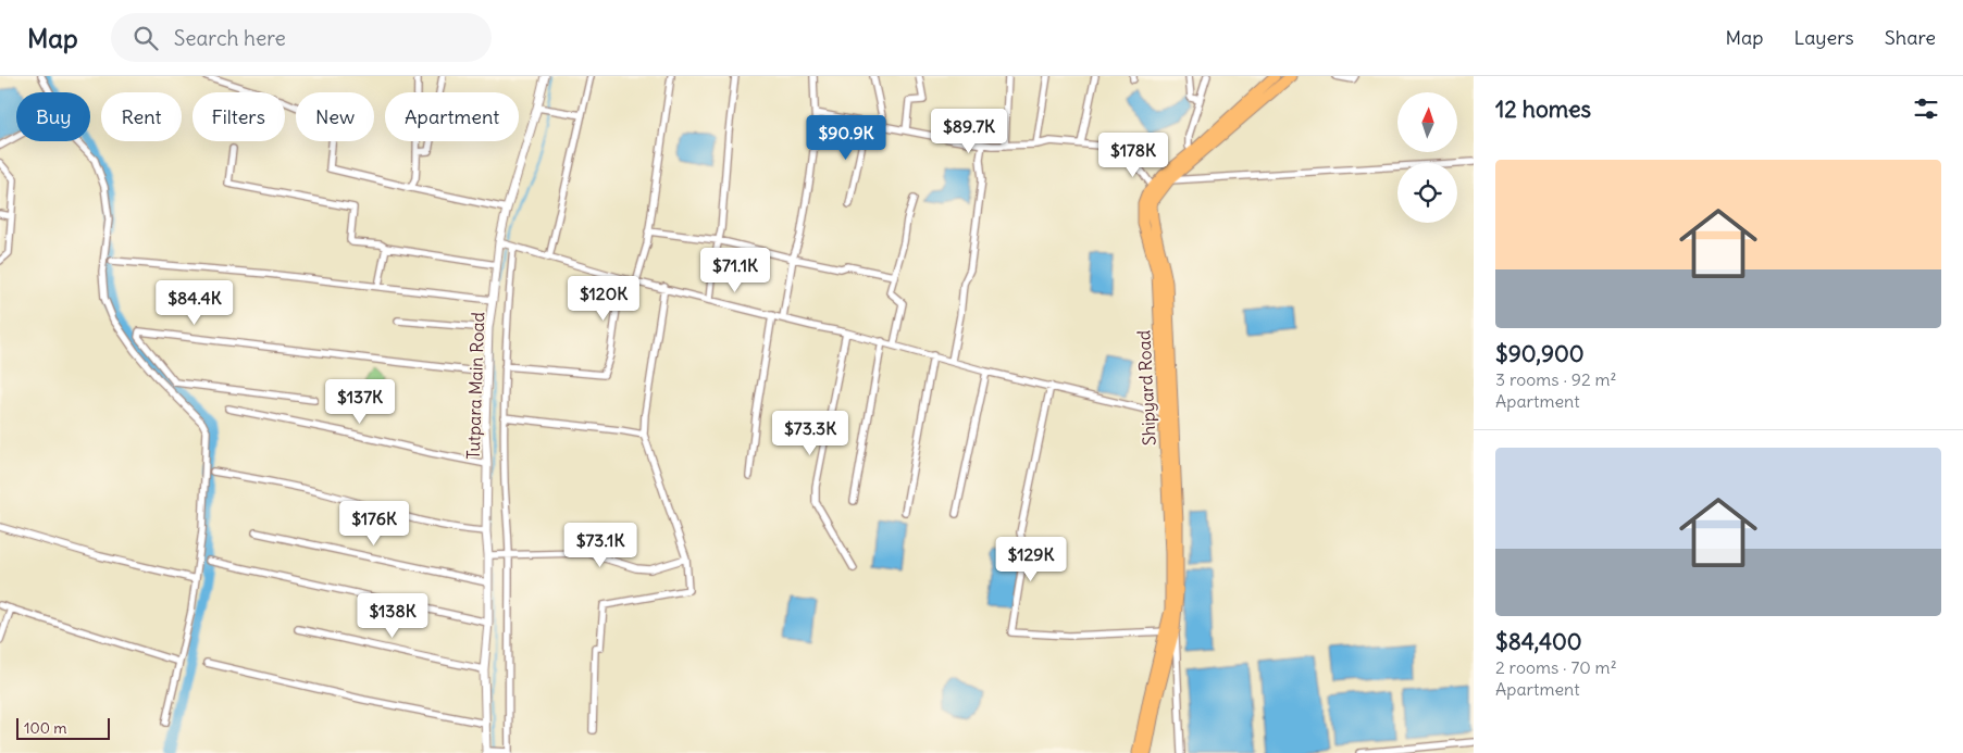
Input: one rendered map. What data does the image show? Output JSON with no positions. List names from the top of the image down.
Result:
{
  "streets": {
    "main road": ["Shipyard Road"],
    "street": ["Tutpara Main Road"]
  },
  "scale_bar": "100 m",
  "north": "top",
  "page": {
    "header": "Map",
    "search": "Search here",
    "nav": ["Map", "Layers", "Share"],
    "heading": "12 homes",
    "chip": [
      "Buy",
      "Rent",
      "Filters",
      "New",
      "Apartment"
    ],
    "price": [
      "$89.7K",
      "$90.9K",
      "$178K",
      "$71.1K",
      "$120K",
      "$84.4K",
      "$137K",
      "$73.3K",
      "$176K",
      "$73.1K",
      "$129K",
      "$138K"
    ],
    "list": [
      {
        "name": "$90,900",
        "note": "3 rooms · 92 m² · Apartment"
      },
      {
        "name": "$84,400",
        "note": "2 rooms · 70 m² · Apartment"
      }
    ],
    "scale": "100 m"
  }
}
